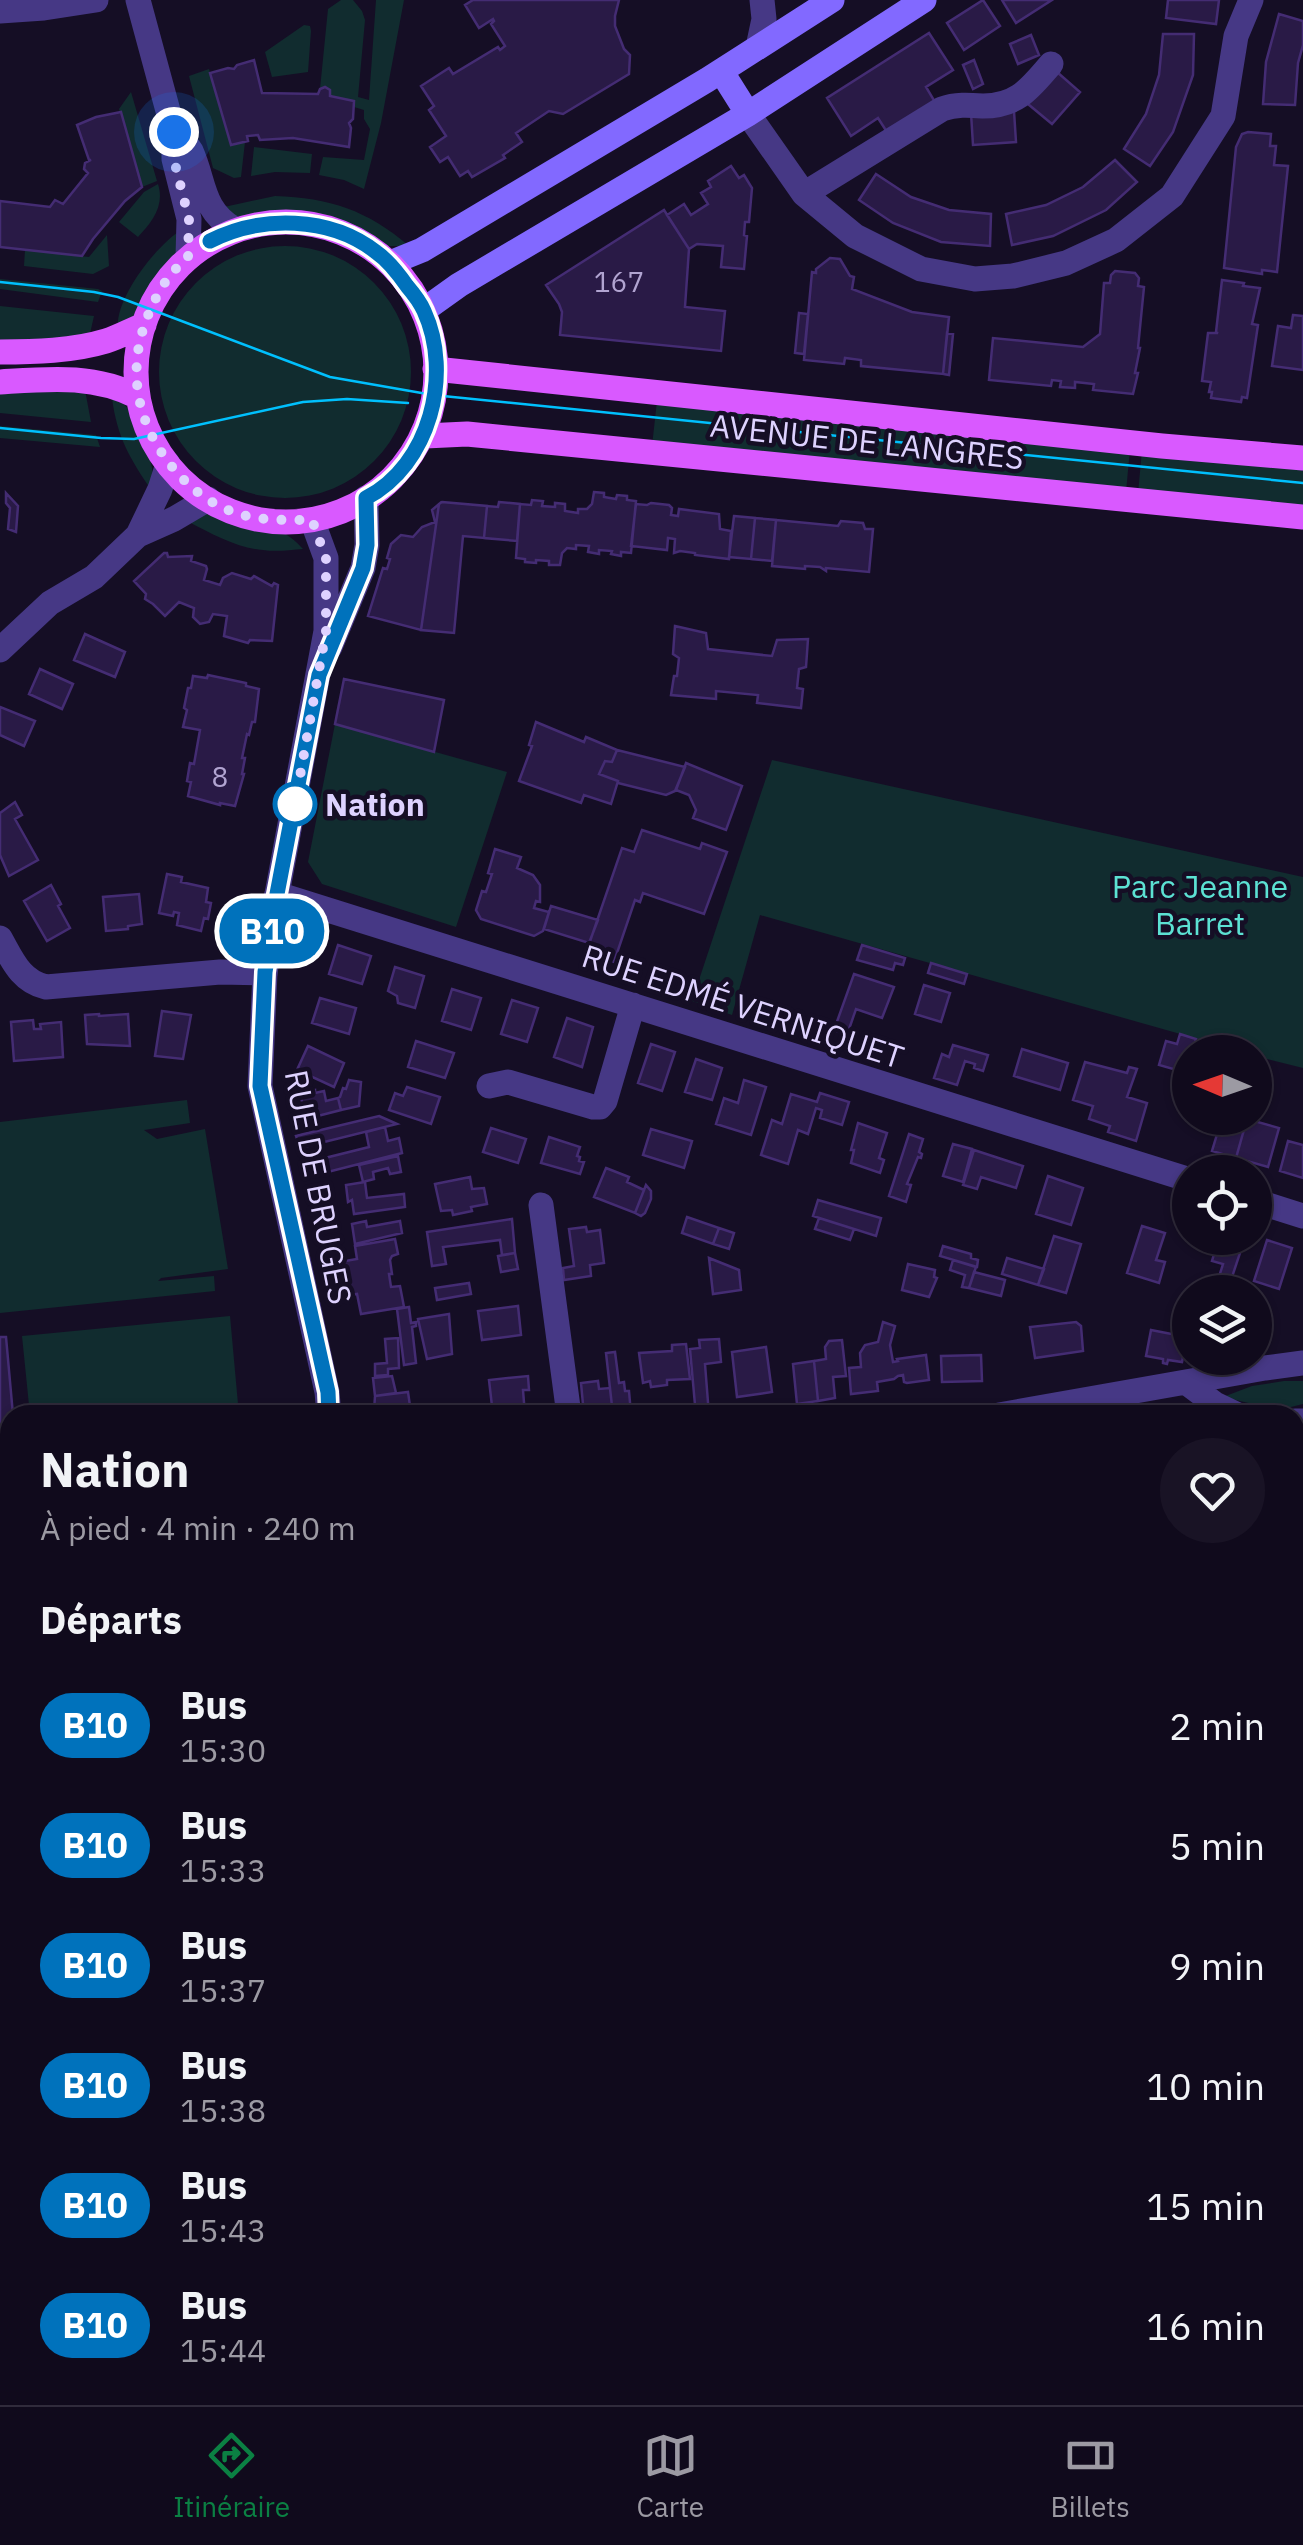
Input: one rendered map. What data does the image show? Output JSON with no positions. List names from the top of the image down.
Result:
{
  "streets": {
    "main road": ["AVENUE DE LANGRES"],
    "street": ["RUE EDMÉ VERNIQUET", "RUE DE BRUGES"]
  },
  "crossings": [
    ["AVENUE DE LANGRES", "RUE DE BRUGES"],
    ["RUE EDMÉ VERNIQUET", "RUE DE BRUGES"]
  ],
  "parks": ["Parc Jeanne Barret"],
  "places": ["Nation"],
  "lines": ["bus line B10"],
  "house_numbers": ["167", "8"],
  "north": "left",
  "page": {
    "on_map": "B10",
    "heading": [
      ["Nation", "À pied · 4 min · 240 m"],
      "Départs"
    ],
    "list": [
      {
        "mark": "B10",
        "name": "Bus",
        "note": "15:30",
        "value": "2 min"
      },
      {
        "mark": "B10",
        "name": "Bus",
        "note": "15:33",
        "value": "5 min"
      },
      {
        "mark": "B10",
        "name": "Bus",
        "note": "15:37",
        "value": "9 min"
      },
      {
        "mark": "B10",
        "name": "Bus",
        "note": "15:38",
        "value": "10 min"
      },
      {
        "mark": "B10",
        "name": "Bus",
        "note": "15:43",
        "value": "15 min"
      },
      {
        "mark": "B10",
        "name": "Bus",
        "note": "15:44",
        "value": "16 min"
      }
    ],
    "tabs": ["Itinéraire", "Carte", "Billets"]
  }
}
